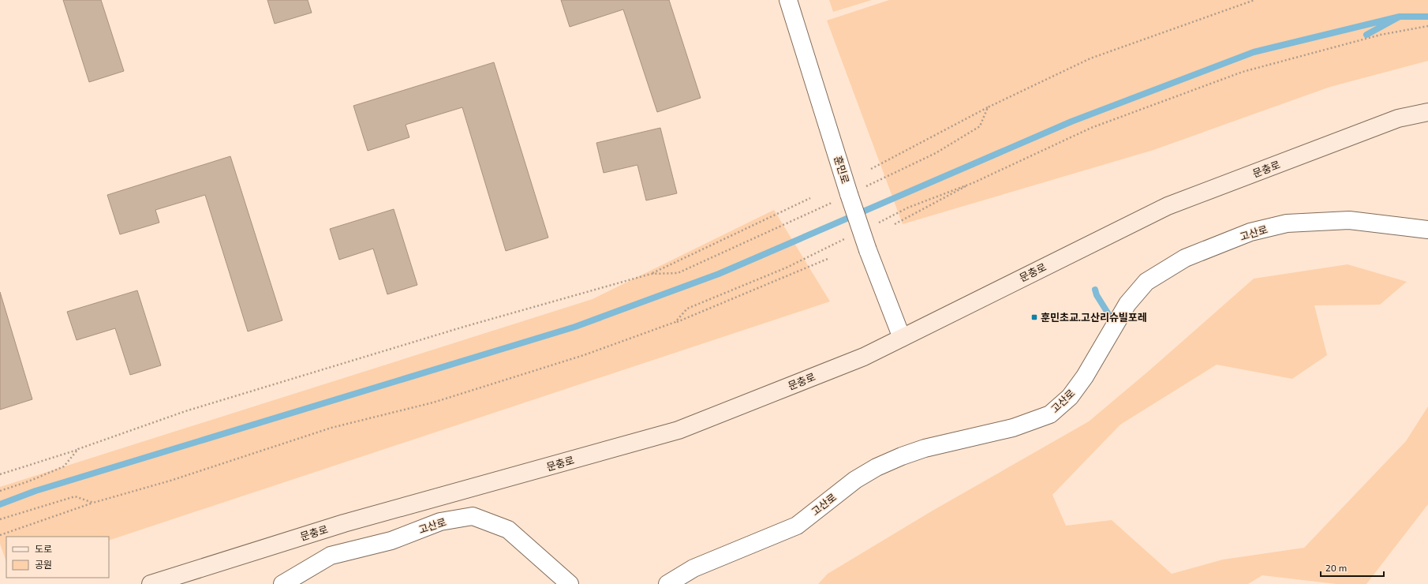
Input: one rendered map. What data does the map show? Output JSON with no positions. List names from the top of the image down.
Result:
{
  "streets": {
    "street": ["문충로", "훈민로", "고산로"]
  },
  "crossings": [
    ["문충로", "훈민로"]
  ],
  "places": {
    "transit": ["훈민초교.고산리슈빌포레"]
  },
  "legend": ["도로", "공원"],
  "scale_bar": "20 m"
}
